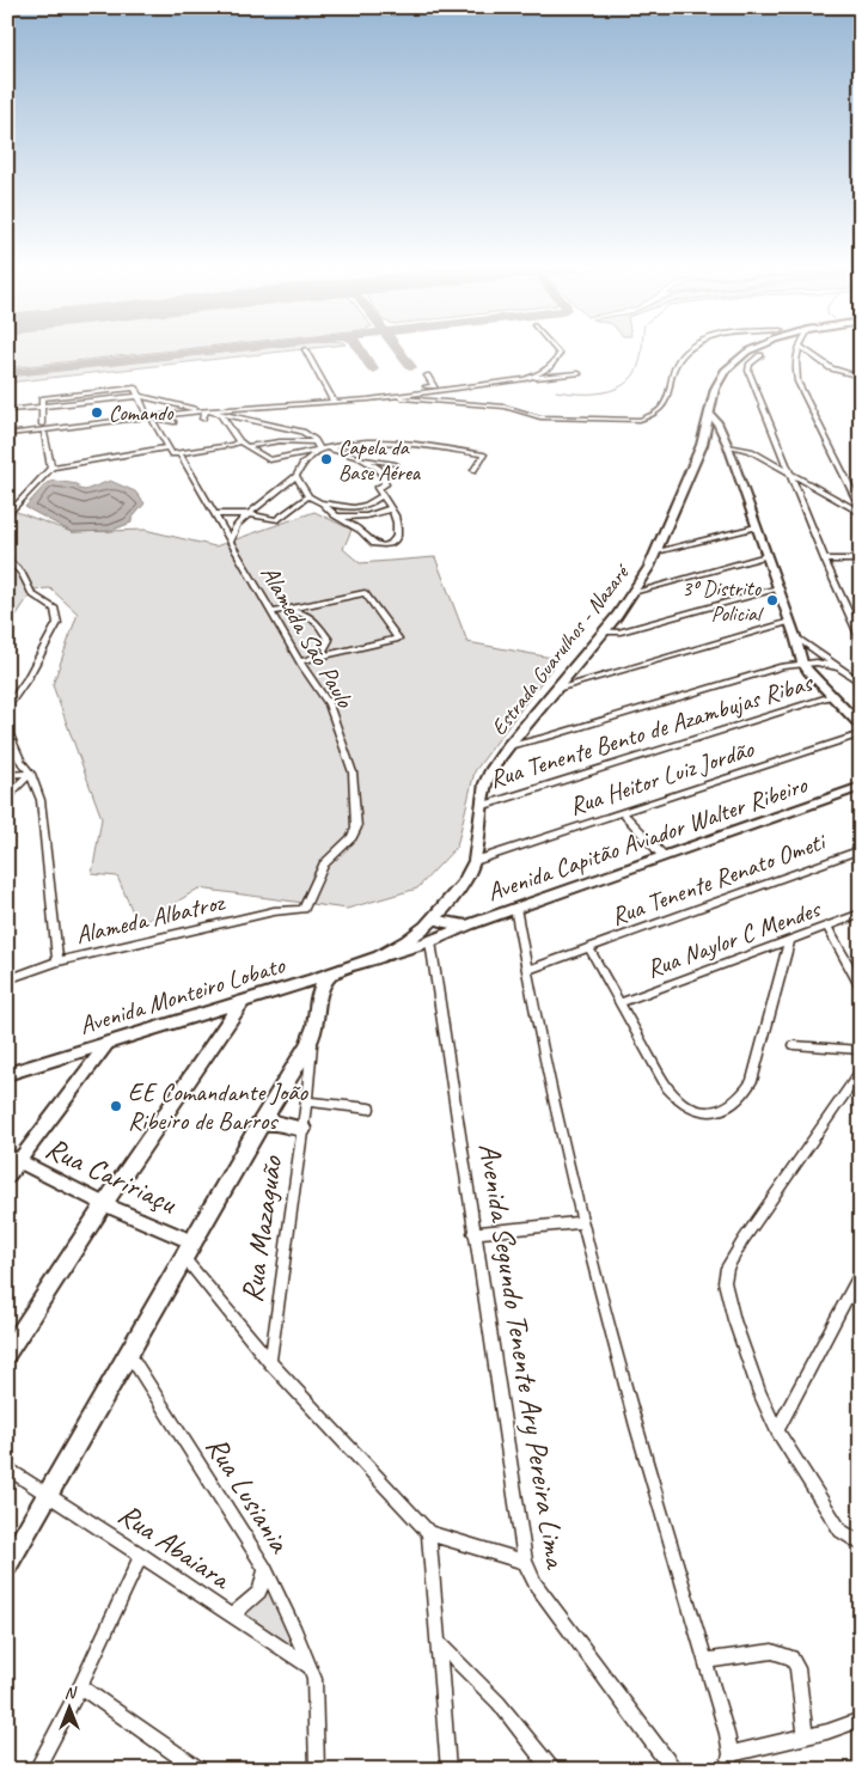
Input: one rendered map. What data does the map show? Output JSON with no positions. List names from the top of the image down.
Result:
{
  "streets": {
    "main road": ["Estrada Guarulhos - Nazaré", "Avenida Monteiro Lobato", "Rua Mazaguão"],
    "street": [
      "Alameda São Paulo",
      "Rua Tenente Bento de Azambujas Ribas",
      "Rua Heitor Luiz Jordão",
      "Avenida Capitão Aviador Walter Ribeiro",
      "Rua Tenente Renato Ometi",
      "Alameda Albatroz",
      "Rua Naylor C Mendes",
      "Rua Caririaçu",
      "Avenida Segundo Tenente Ary Pereira Lima",
      "Rua Lusiania",
      "Rua Abaiara"
    ]
  },
  "crossings": [
    ["Alameda São Paulo", "Alameda Albatroz"],
    ["Estrada Guarulhos - Nazaré", "Rua Tenente Bento de Azambujas Ribas"],
    ["Estrada Guarulhos - Nazaré", "Rua Heitor Luiz Jordão"],
    ["Estrada Guarulhos - Nazaré", "Avenida Monteiro Lobato"],
    ["Avenida Capitão Aviador Walter Ribeiro", "Avenida Monteiro Lobato"],
    ["Avenida Capitão Aviador Walter Ribeiro", "Avenida Segundo Tenente Ary Pereira Lima"],
    ["Rua Lusiania", "Rua Abaiara"]
  ],
  "places": [
    "Comando",
    "Capela da Base Aérea",
    "3º Distrito Policial",
    "EE Comandante João Ribeiro de Barros"
  ],
  "north": "top"
}
